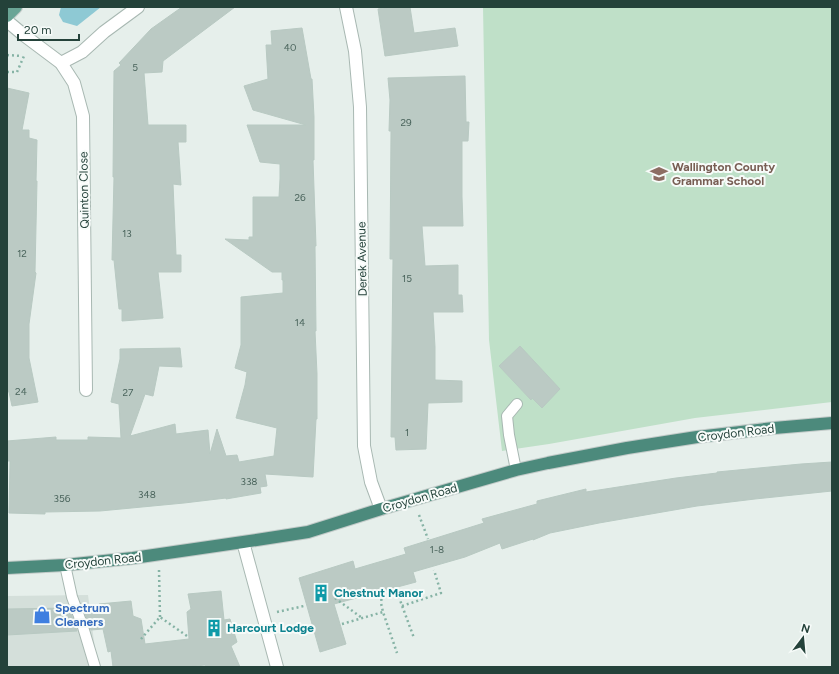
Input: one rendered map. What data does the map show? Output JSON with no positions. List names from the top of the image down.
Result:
{
  "streets": {
    "highway": ["Croydon Road"],
    "street": ["Quinton Close", "Derek Avenue"]
  },
  "crossings": [
    ["Derek Avenue", "Croydon Road"]
  ],
  "places": {
    "school or university": ["Wallington County Grammar School"],
    "building": ["Chestnut Manor", "Harcourt Lodge"],
    "shop": ["Spectrum Cleaners"]
  },
  "house_numbers": [
    "40",
    "5",
    "29",
    "26",
    "13",
    "12",
    "15",
    "14",
    "24",
    "27",
    "1",
    "338",
    "348",
    "356",
    "1-8"
  ],
  "scale_bar": "20 m",
  "north": "top"
}
